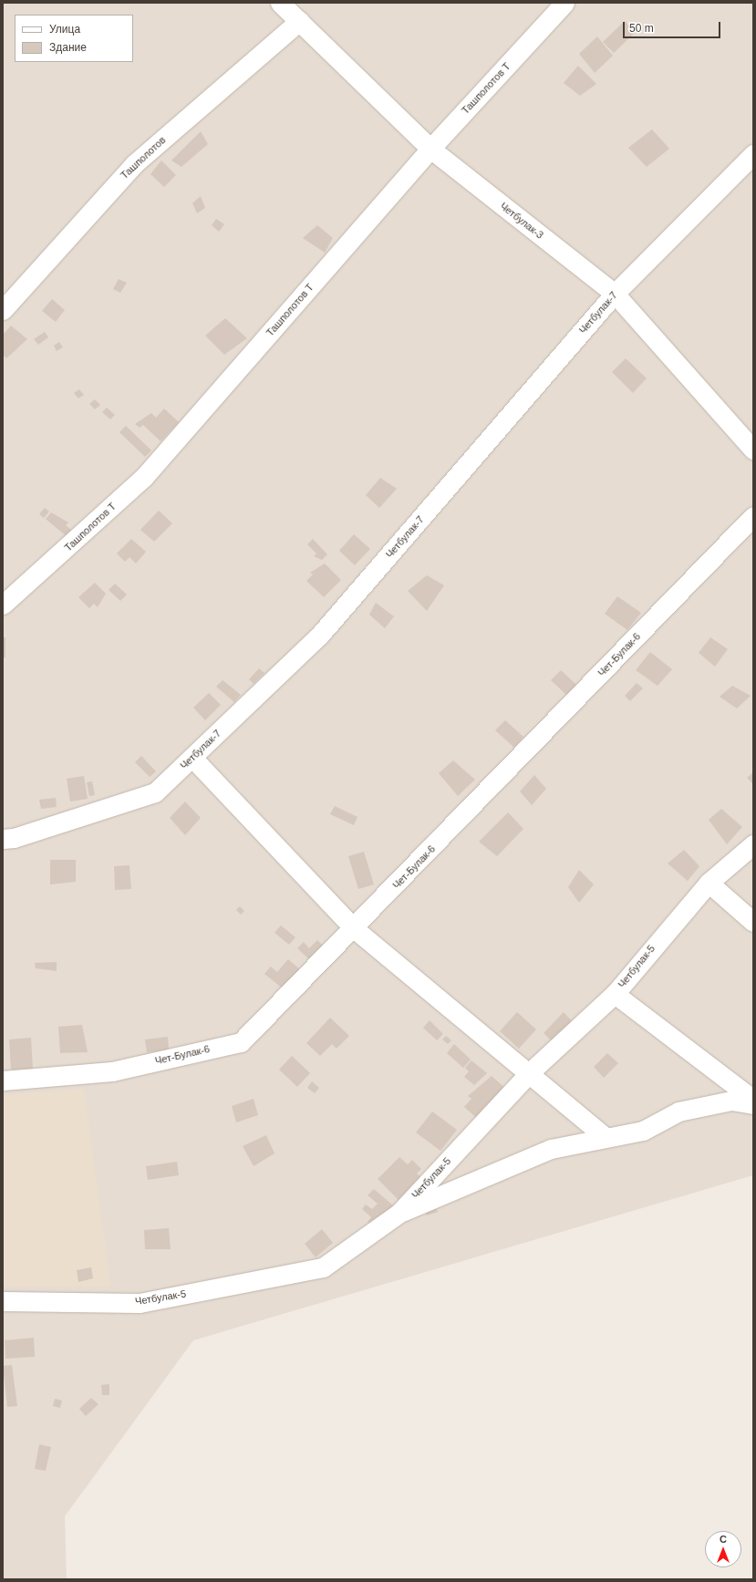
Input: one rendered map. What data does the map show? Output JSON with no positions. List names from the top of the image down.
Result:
{
  "streets": {
    "street": [
      "Ташполотов Т",
      "Ташполотов",
      "Четбулак-3",
      "Четбулак-7",
      "Чет-Булак-6",
      "Четбулак-5"
    ]
  },
  "crossings": [
    ["Ташполотов Т", "Четбулак-3"],
    ["Ташполотов", "Четбулак-3"],
    ["Четбулак-3", "Четбулак-7"]
  ],
  "legend": ["Улица", "Здание"],
  "scale_bar": "50 m",
  "north": "top"
}
